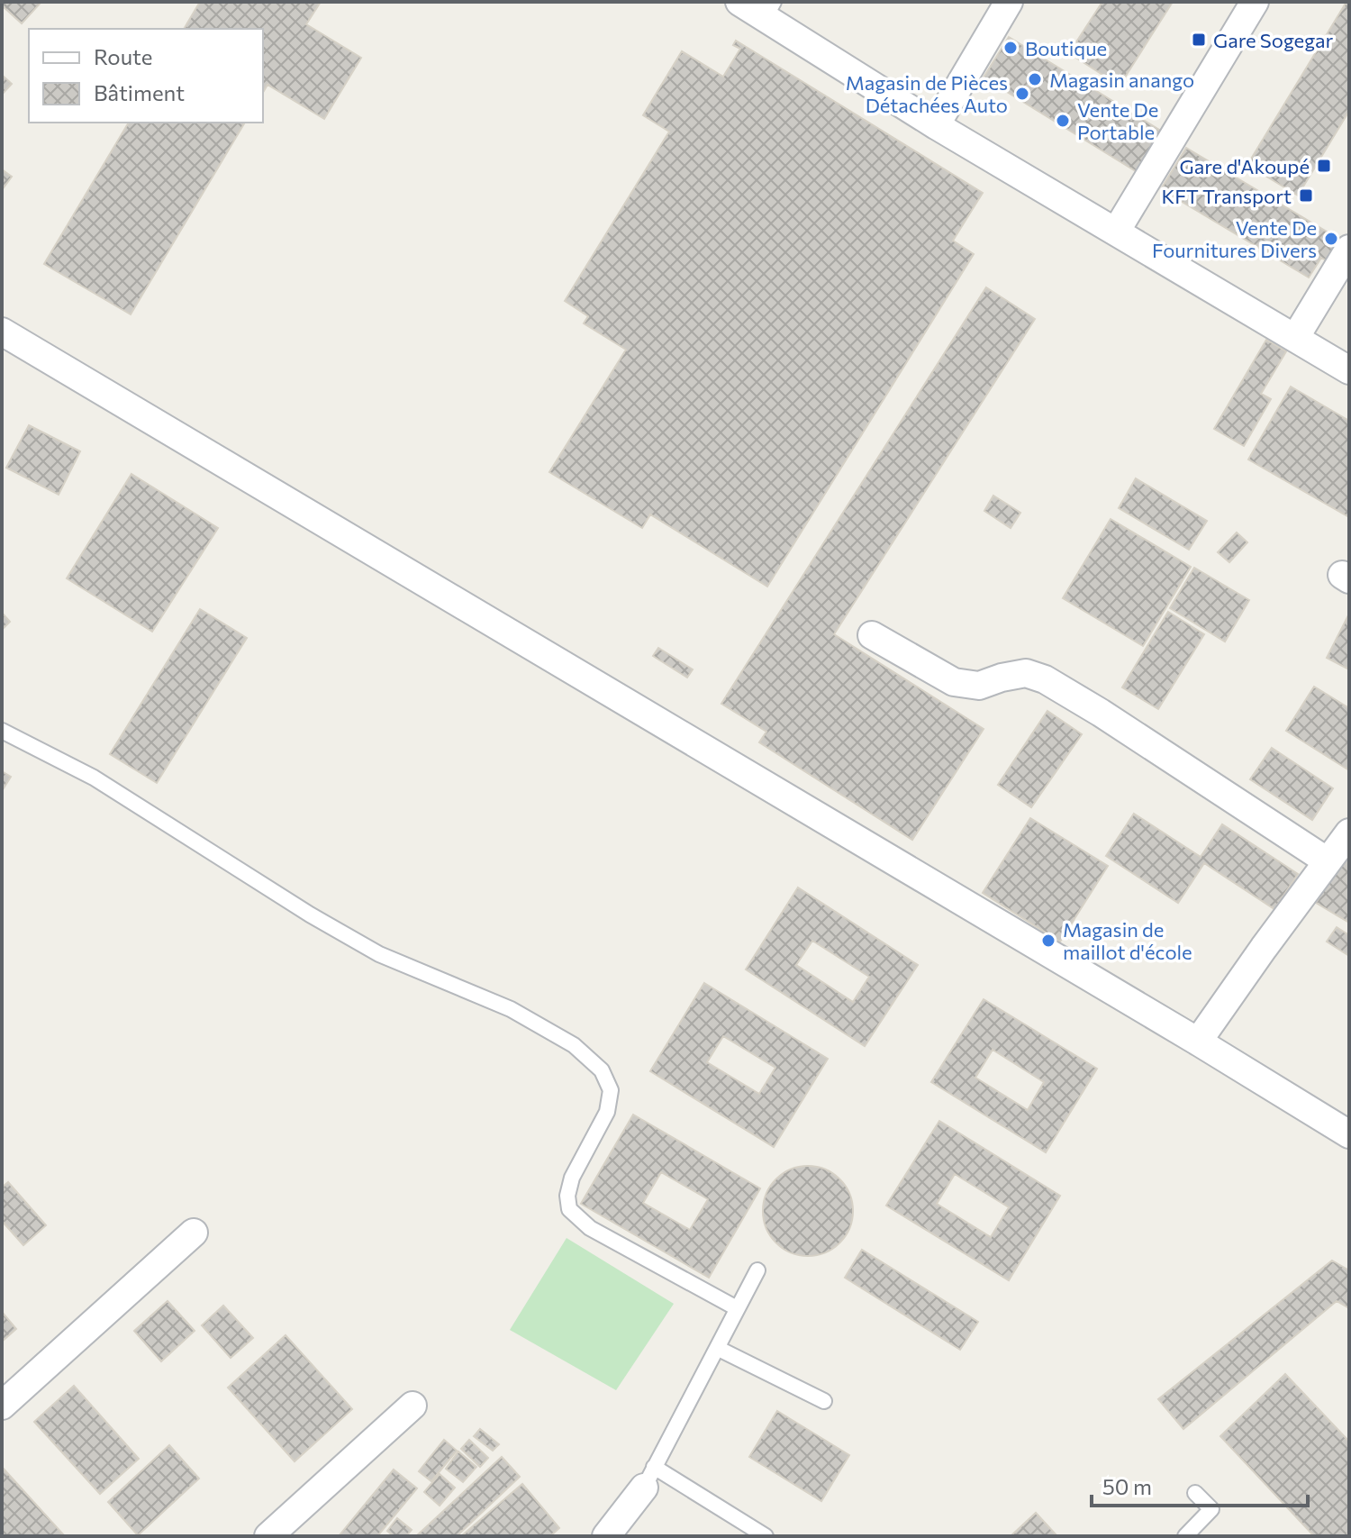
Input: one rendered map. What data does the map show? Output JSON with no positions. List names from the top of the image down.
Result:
{
  "places": {
    "transit": ["Gare Sogegar", "Gare d'Akoupé", "KFT Transport"],
    "other": [
      "Boutique",
      "Magasin anango",
      "Magasin de Pièces Détachées Auto",
      "Vente De Portable",
      "Vente De Fournitures Divers",
      "Magasin de maillot d'école"
    ]
  },
  "legend": ["Route", "Bâtiment"],
  "scale_bar": "50 m"
}
